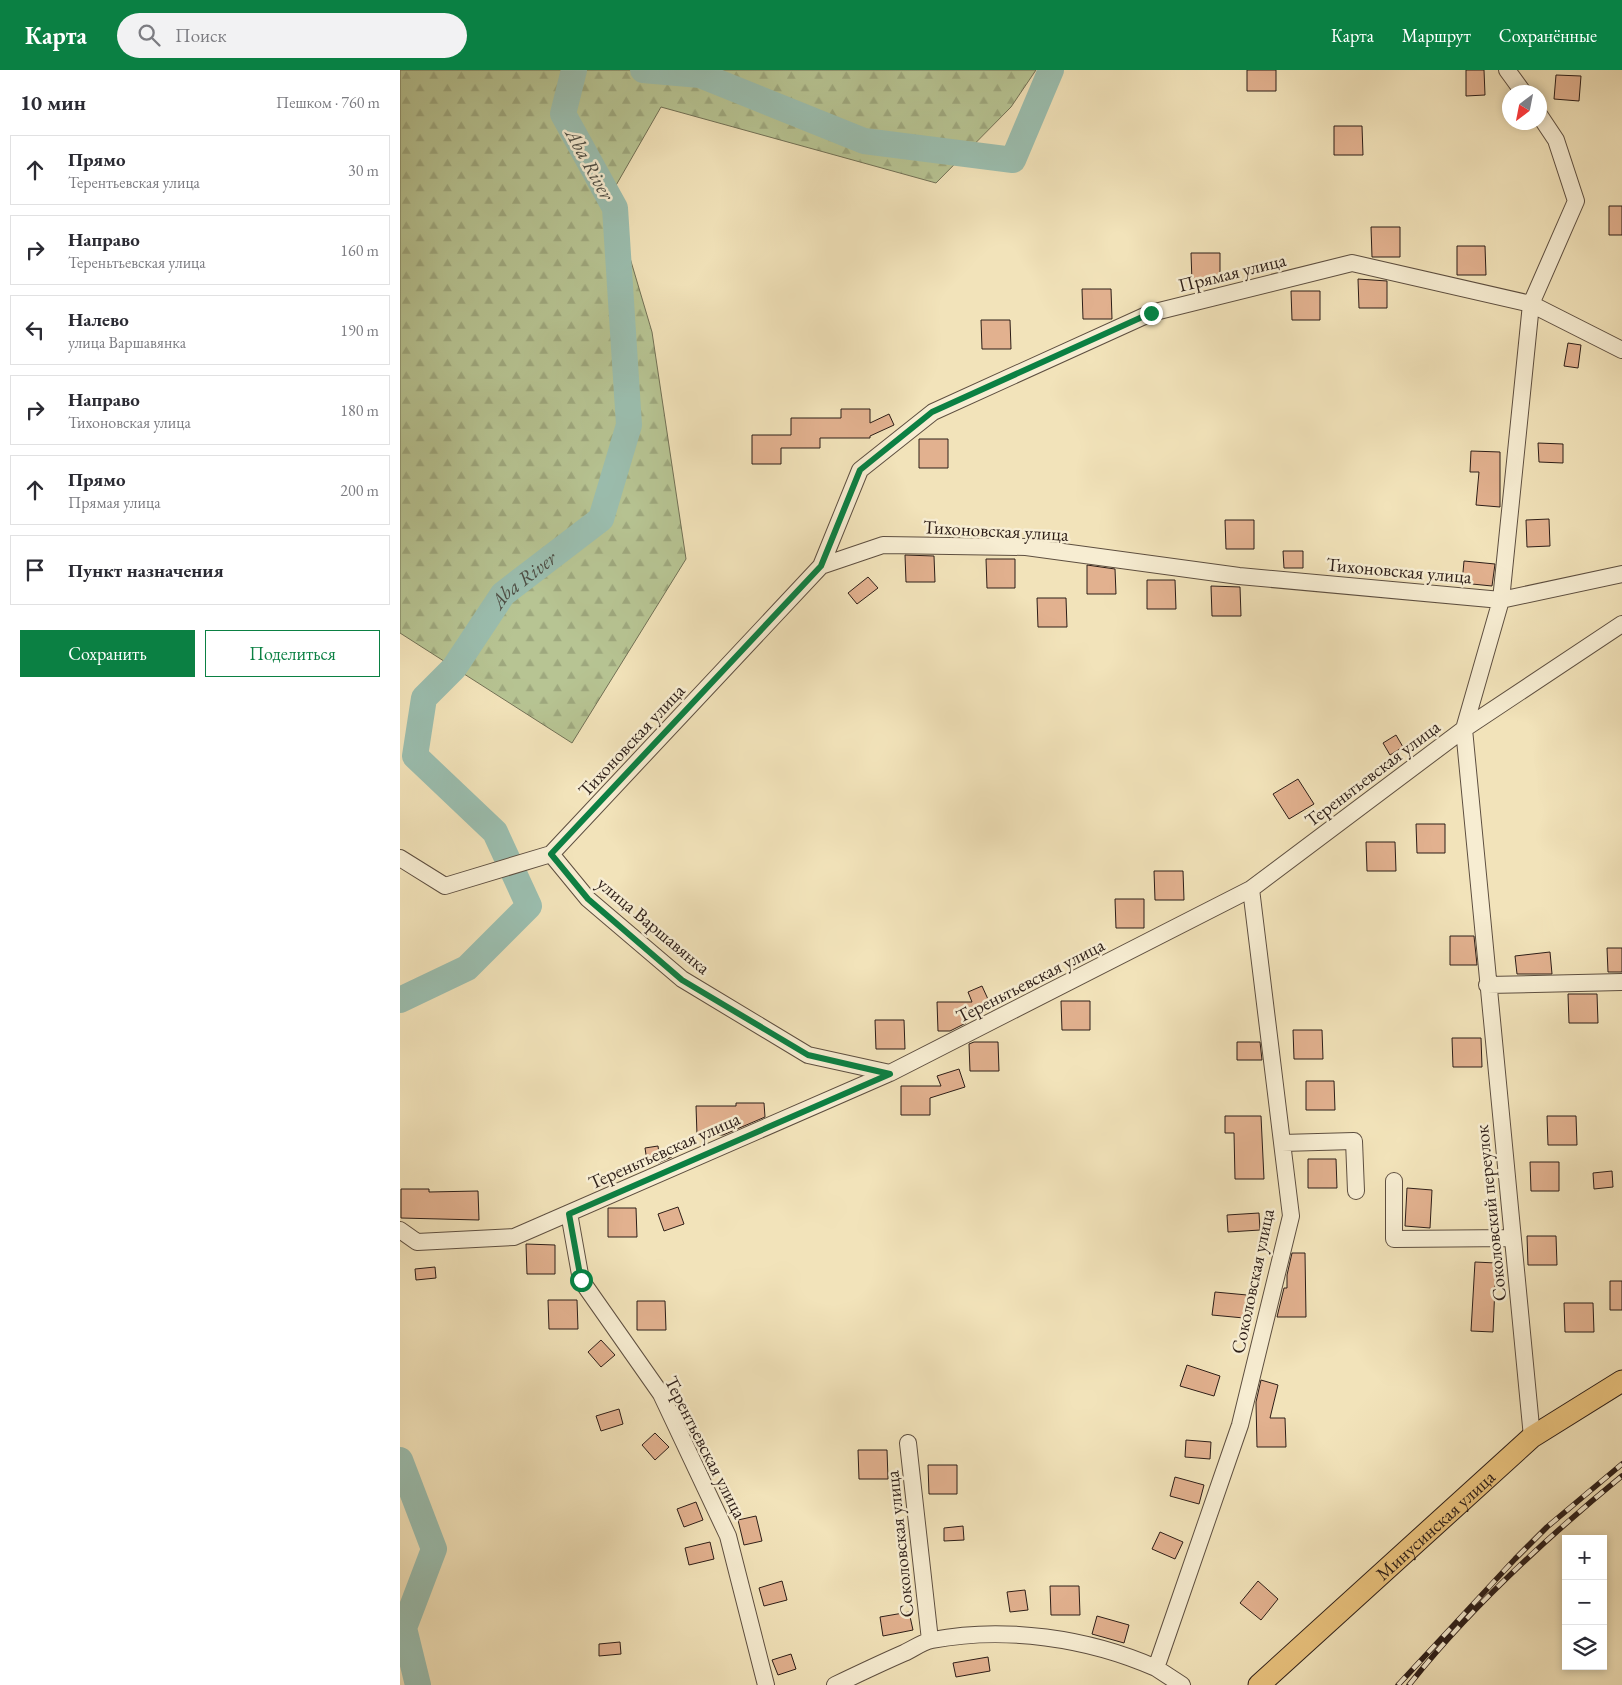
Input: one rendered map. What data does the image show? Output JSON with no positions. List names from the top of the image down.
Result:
{
  "streets": {
    "main road": ["Минусинская улица"],
    "street": [
      "Прямая улица",
      "Тихоновская улица",
      "Тереньтьевская улица",
      "улица Варшавянка",
      "Соколовский переулок",
      "Соколовская улица",
      "Терентьевская улица"
    ]
  },
  "crossings": [
    ["Прямая улица", "Тихоновская улица"],
    ["Тихоновская улица", "улица Варшавянка"],
    ["Тереньтьевская улица", "улица Варшавянка"],
    ["Тереньтьевская улица", "Соколовский переулок"],
    ["Тереньтьевская улица", "Соколовская улица"],
    ["Тереньтьевская улица", "Терентьевская улица"],
    ["Соколовский переулок", "Минусинская улица"]
  ],
  "water": ["Aba River"],
  "north": "bottom left",
  "page": {
    "header": "Карта",
    "search": "Поиск",
    "nav": ["Карта", "Маршрут", "Сохранённые"],
    "heading": ["10 мин", "Пешком · 760 m"],
    "list": [
      ["Прямо", "Терентьевская улица", "30 m"],
      ["Направо", "Тереньтьевская улица", "160 m"],
      ["Налево", "улица Варшавянка", "190 m"],
      ["Направо", "Тихоновская улица", "180 m"],
      ["Прямо", "Прямая улица", "200 m"],
      "Пункт назначения"
    ],
    "buttons": ["Сохранить", "Поделиться"],
    "map_buttons": ["+", "−"]
  }
}
